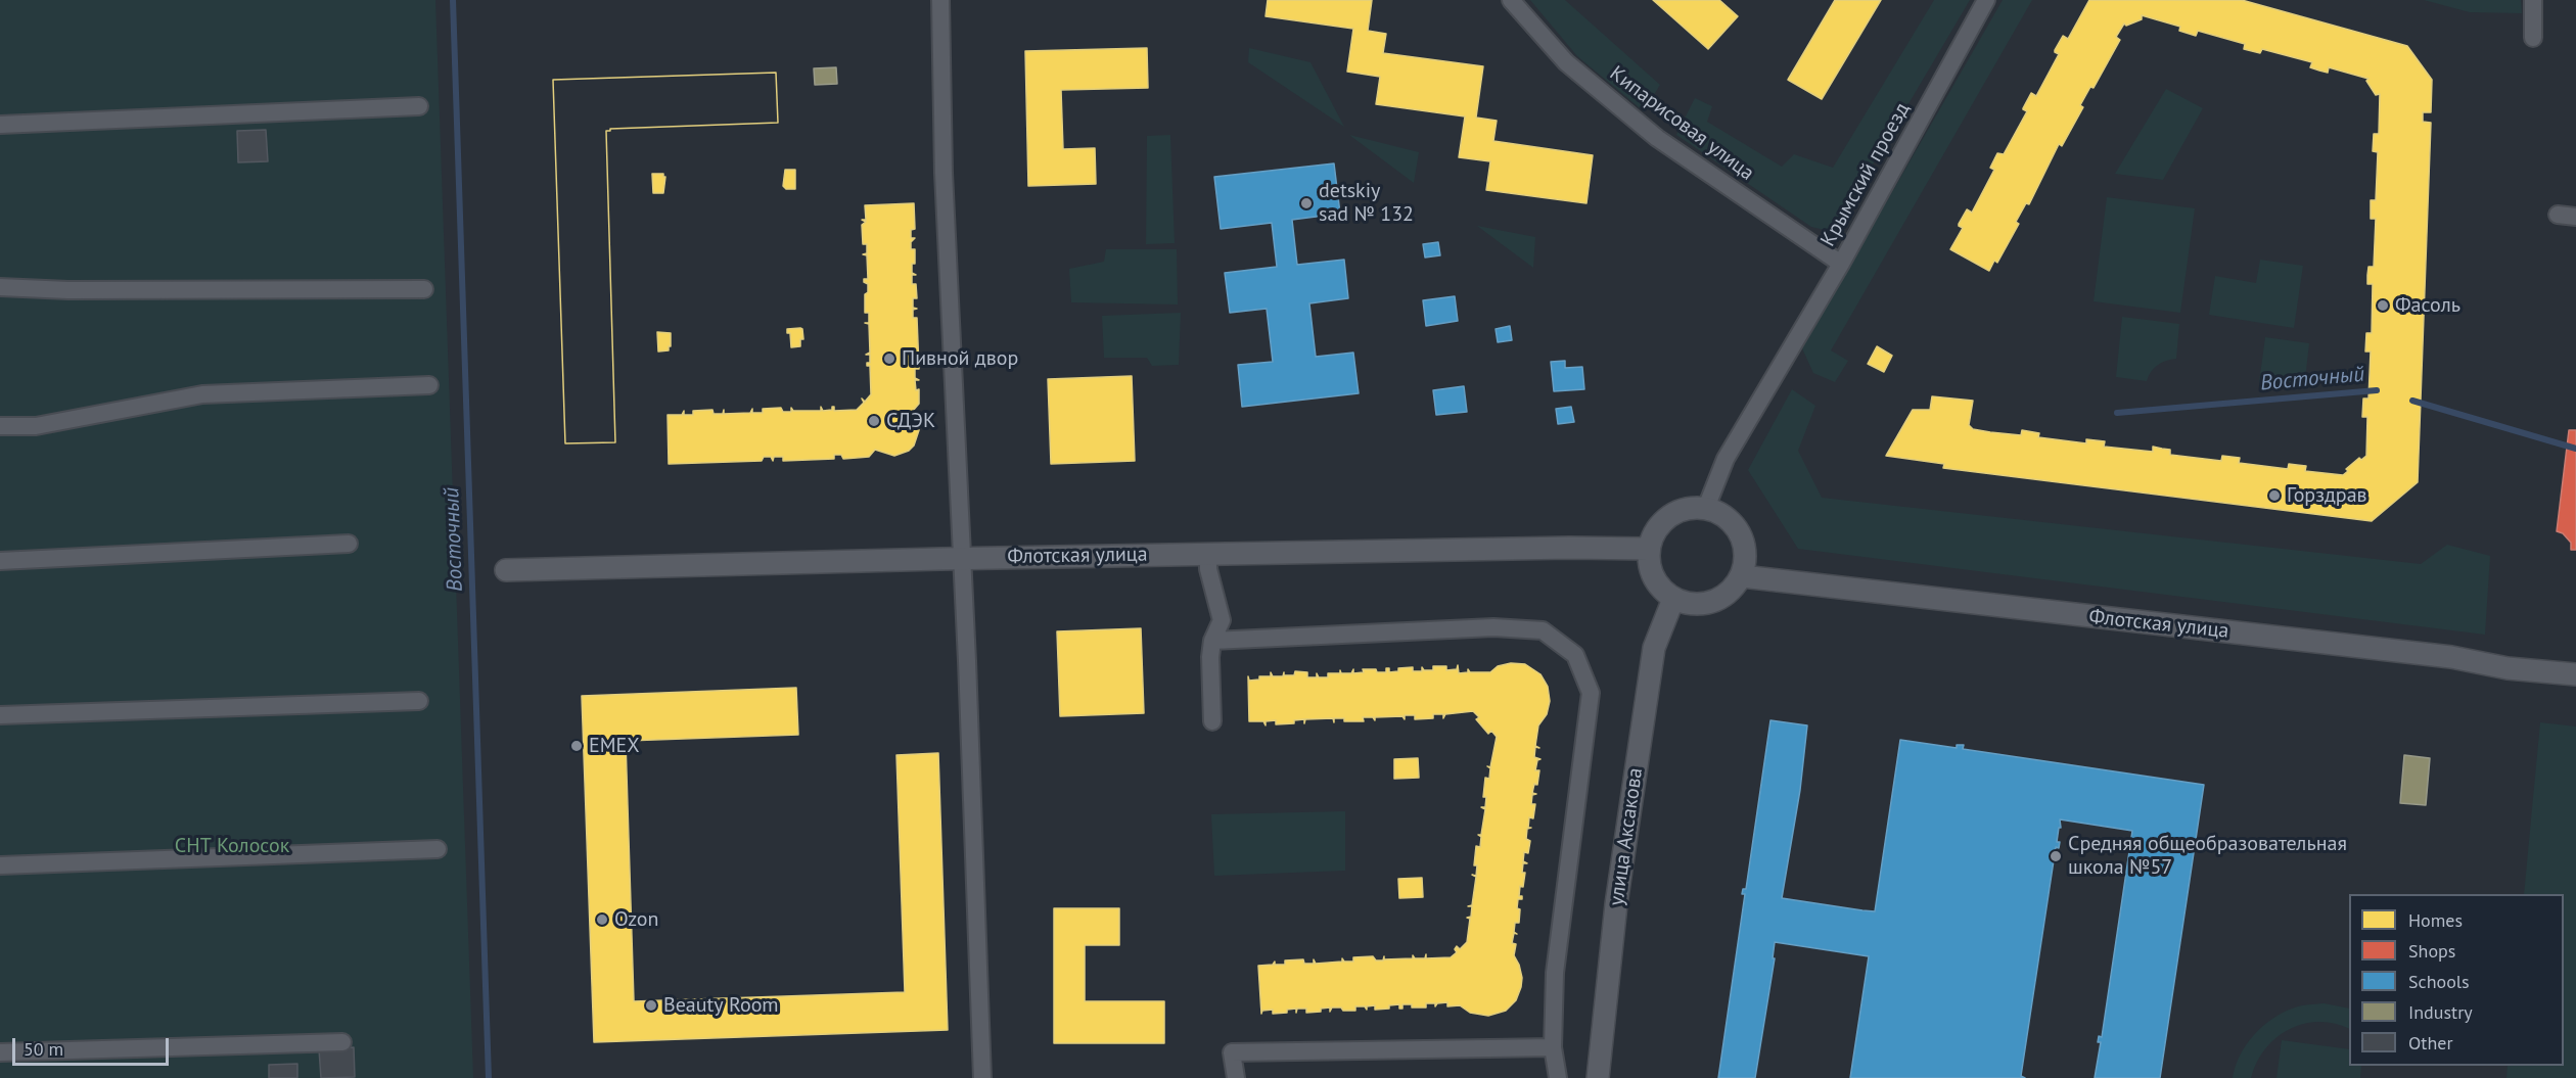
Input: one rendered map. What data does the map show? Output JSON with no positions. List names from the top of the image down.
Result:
{
  "streets": {
    "street": [
      "Кипарисовая улица",
      "Крымский проезд",
      "Флотская улица",
      "улица Аксакова"
    ]
  },
  "crossings": [
    ["Кипарисовая улица", "Крымский проезд"],
    ["Крымский проезд", "Флотская улица"],
    ["Крымский проезд", "улица Аксакова"],
    ["Флотская улица", "улица Аксакова"]
  ],
  "water": ["Восточный"],
  "parks": ["СНТ Колосок"],
  "places": [
    "detskiy sad № 132",
    "Фасоль",
    "Пивной двор",
    "СДЭК",
    "Горздрав",
    "EMEX",
    "Средняя общеобразовательная школа №57",
    "Ozon",
    "Beauty Room"
  ],
  "legend": [
    "Homes",
    "Shops",
    "Schools",
    "Industry",
    "Other"
  ],
  "scale_bar": "50 m"
}
